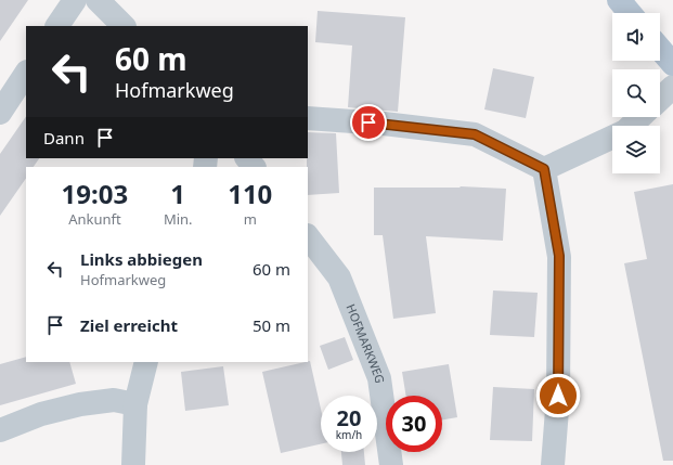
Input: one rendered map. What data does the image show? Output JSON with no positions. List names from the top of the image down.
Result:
{
  "streets": {
    "street": ["HOFMARKWEG"]
  },
  "page": {
    "turn": ["60 m", "Hofmarkweg"],
    "then": "Dann",
    "eta": [
      "19:03",
      "Ankunft",
      "1",
      "Min.",
      "110",
      "m"
    ],
    "list": [
      {
        "name": "Links abbiegen",
        "note": "Hofmarkweg",
        "value": "60 m"
      },
      {
        "name": "Ziel erreicht",
        "value": "50 m"
      }
    ],
    "speed": "20 km/h",
    "limit": "30"
  }
}
